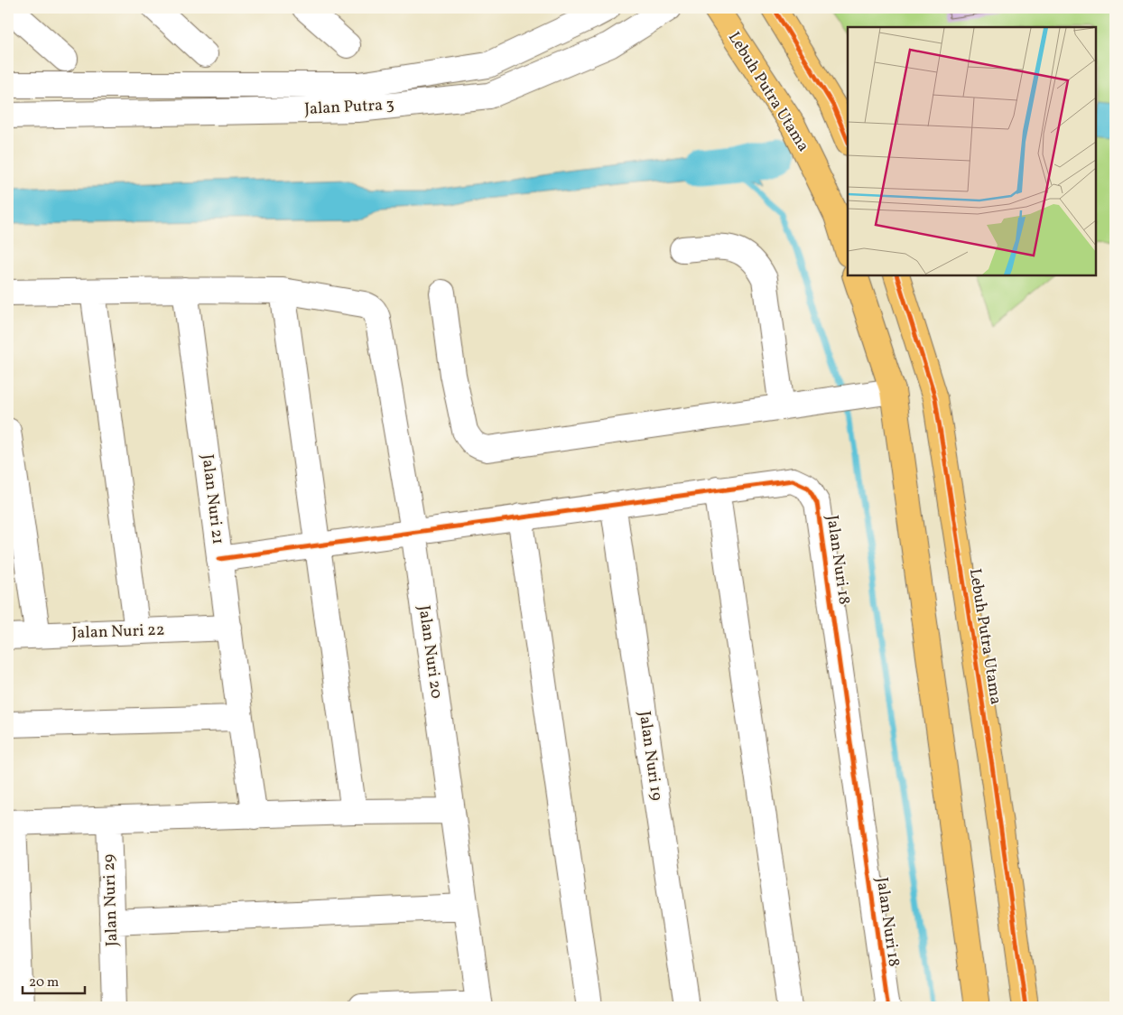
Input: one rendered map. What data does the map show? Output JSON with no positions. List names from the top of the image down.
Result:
{
  "streets": {
    "main road": ["Lebuh Putra Utama"],
    "street": [
      "Jalan Putra 3",
      "Jalan Nuri 21",
      "Jalan Nuri 18",
      "Jalan Nuri 22",
      "Jalan Nuri 20",
      "Jalan Nuri 19",
      "Jalan Nuri 29"
    ]
  },
  "crossings": [
    ["Jalan Nuri 21", "Jalan Nuri 18"],
    ["Jalan Nuri 21", "Jalan Nuri 22"],
    ["Jalan Nuri 18", "Jalan Nuri 20"],
    ["Jalan Nuri 18", "Jalan Nuri 19"]
  ],
  "scale_bar": "20 m"
}
